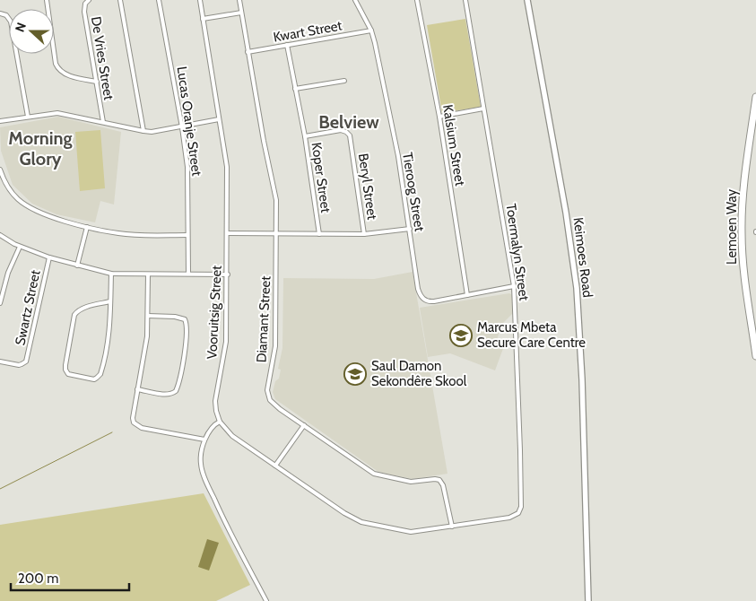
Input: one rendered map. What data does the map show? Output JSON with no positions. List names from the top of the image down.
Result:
{
  "streets": {
    "highway": ["Lemoen Way"],
    "street": [
      "Kwart Street",
      "De Vries Street",
      "Lucas Oranje Street",
      "Kalsium Street",
      "Koper Street",
      "Beryl Street",
      "Tieroog Street",
      "Toermalyn Street",
      "Keimoes Road",
      "Swartz Street",
      "Vooruitsig Street",
      "Diamant Street"
    ]
  },
  "crossings": [
    ["Kwart Street", "Koper Street"],
    ["Kwart Street", "Tieroog Street"],
    ["Kwart Street", "Diamant Street"],
    ["Kalsium Street", "Tieroog Street"],
    ["Koper Street", "Beryl Street"],
    ["Tieroog Street", "Toermalyn Street"],
    ["Toermalyn Street", "Diamant Street"]
  ],
  "districts": ["Belview", "Morning Glory"],
  "places": {
    "school or university": ["Marcus Mbeta Secure Care Centre", "Saul Damon Sekondêre Skool"]
  },
  "scale_bar": "200 m",
  "north": "left"
}
